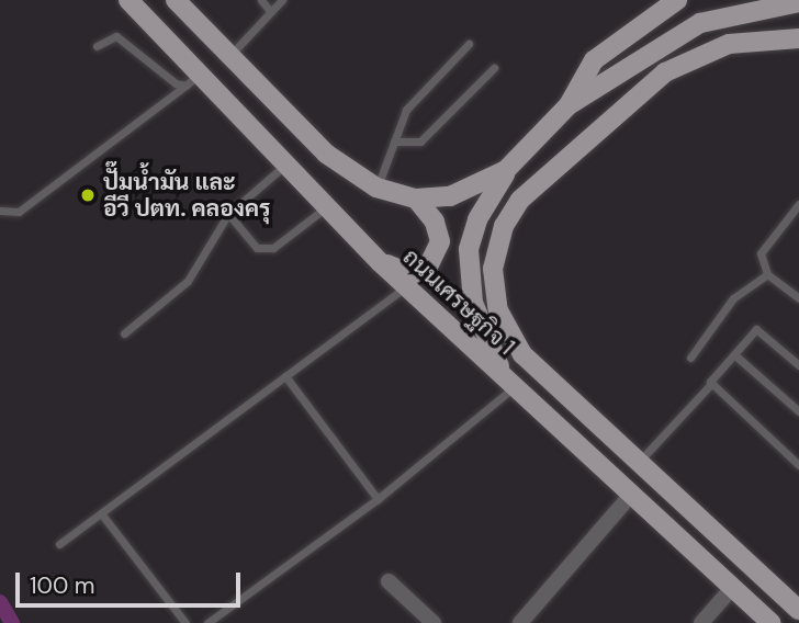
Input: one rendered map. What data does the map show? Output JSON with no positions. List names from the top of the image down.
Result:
{
  "streets": {
    "main road": ["ถนนเศรษฐกิจ 1"]
  },
  "places": ["ปั๊มน้ำมัน และ อีวี ปตท. คลองครุ"],
  "scale_bar": "100 m"
}
